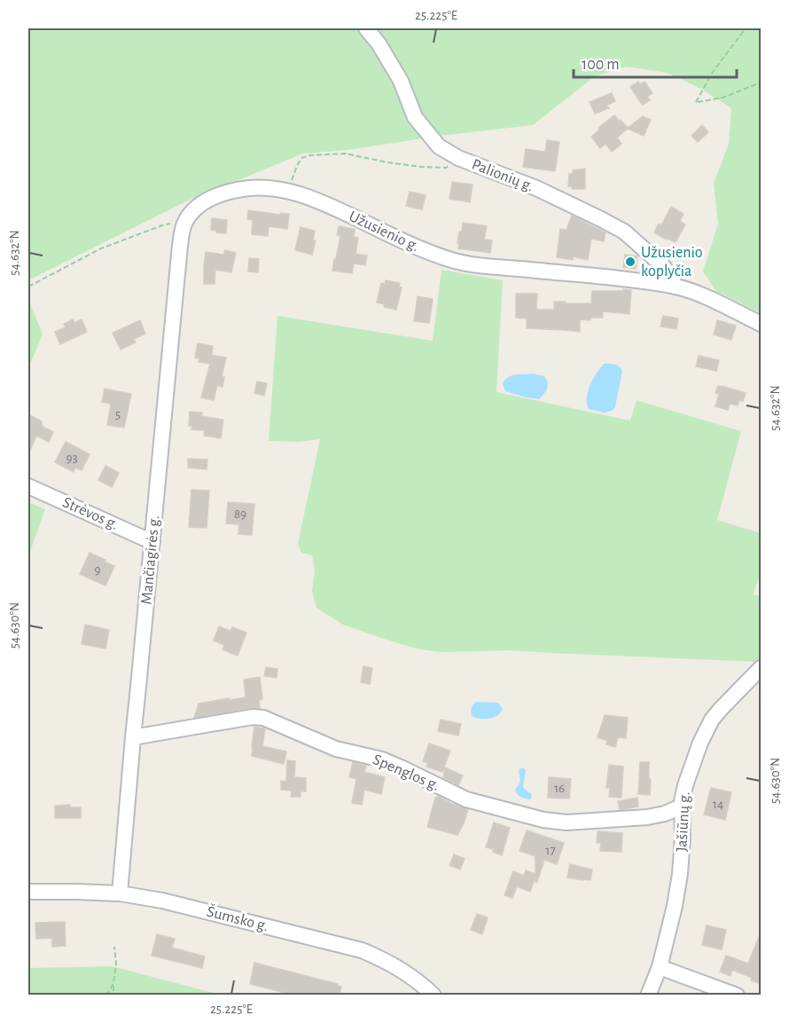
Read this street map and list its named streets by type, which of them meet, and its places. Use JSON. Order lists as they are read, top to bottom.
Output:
{
  "streets": {
    "street": [
      "Palionių g.",
      "Užusienio g.",
      "Strėvos g.",
      "Mančiagirės g.",
      "Spenglos g.",
      "Jašiūnų g.",
      "Šumsko g."
    ]
  },
  "crossings": [
    ["Palionių g.", "Užusienio g."],
    ["Užusienio g.", "Mančiagirės g."],
    ["Strėvos g.", "Mančiagirės g."],
    ["Mančiagirės g.", "Spenglos g."],
    ["Mančiagirės g.", "Šumsko g."],
    ["Spenglos g.", "Jašiūnų g."]
  ],
  "places": ["Užusienio koplyčia"],
  "house_numbers": [
    "5",
    "93",
    "89",
    "9",
    "16",
    "14",
    "17"
  ],
  "scale_bar": "100 m",
  "coordinates": ["25.225°E", "54.632°N", "54.630°N"]
}
